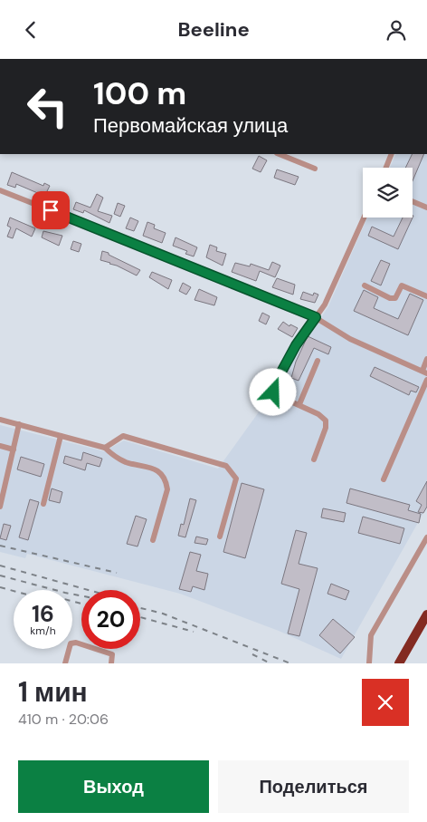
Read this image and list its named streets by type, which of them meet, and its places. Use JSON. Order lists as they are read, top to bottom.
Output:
{
  "page": {
    "header": "Beeline",
    "turn": ["100 m", "Первомайская улица"],
    "speed": "16 km/h",
    "limit": "20",
    "heading": ["1 мин", "410 m · 20:06"],
    "buttons": ["Выход", "Поделиться"]
  }
}
